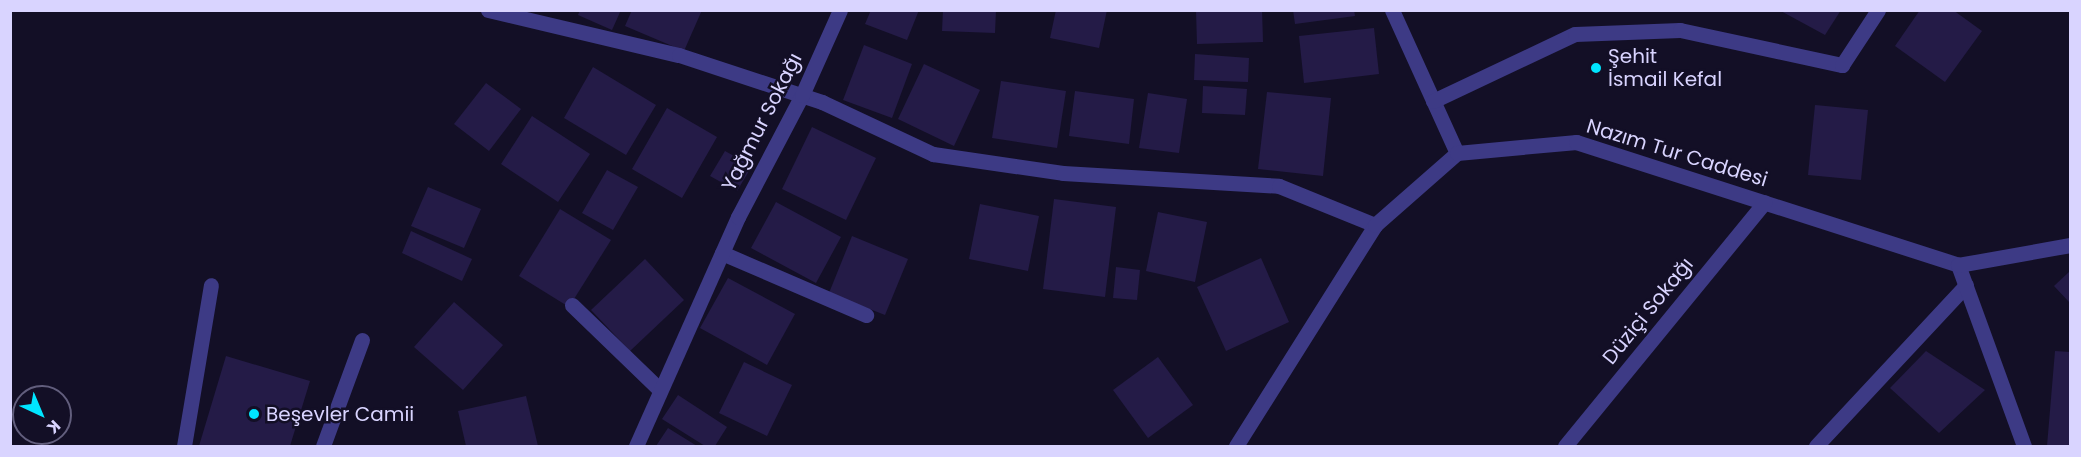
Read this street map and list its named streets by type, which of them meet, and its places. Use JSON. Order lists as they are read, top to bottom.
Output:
{
  "streets": {
    "street": ["Yağmur Sokağı", "Nazım Tur Caddesi", "Düziçi Sokağı"]
  },
  "crossings": [
    ["Nazım Tur Caddesi", "Düziçi Sokağı"]
  ],
  "places": ["Şehit İsmail Kefal", "Beşevler Camii"],
  "north": "bottom right"
}
